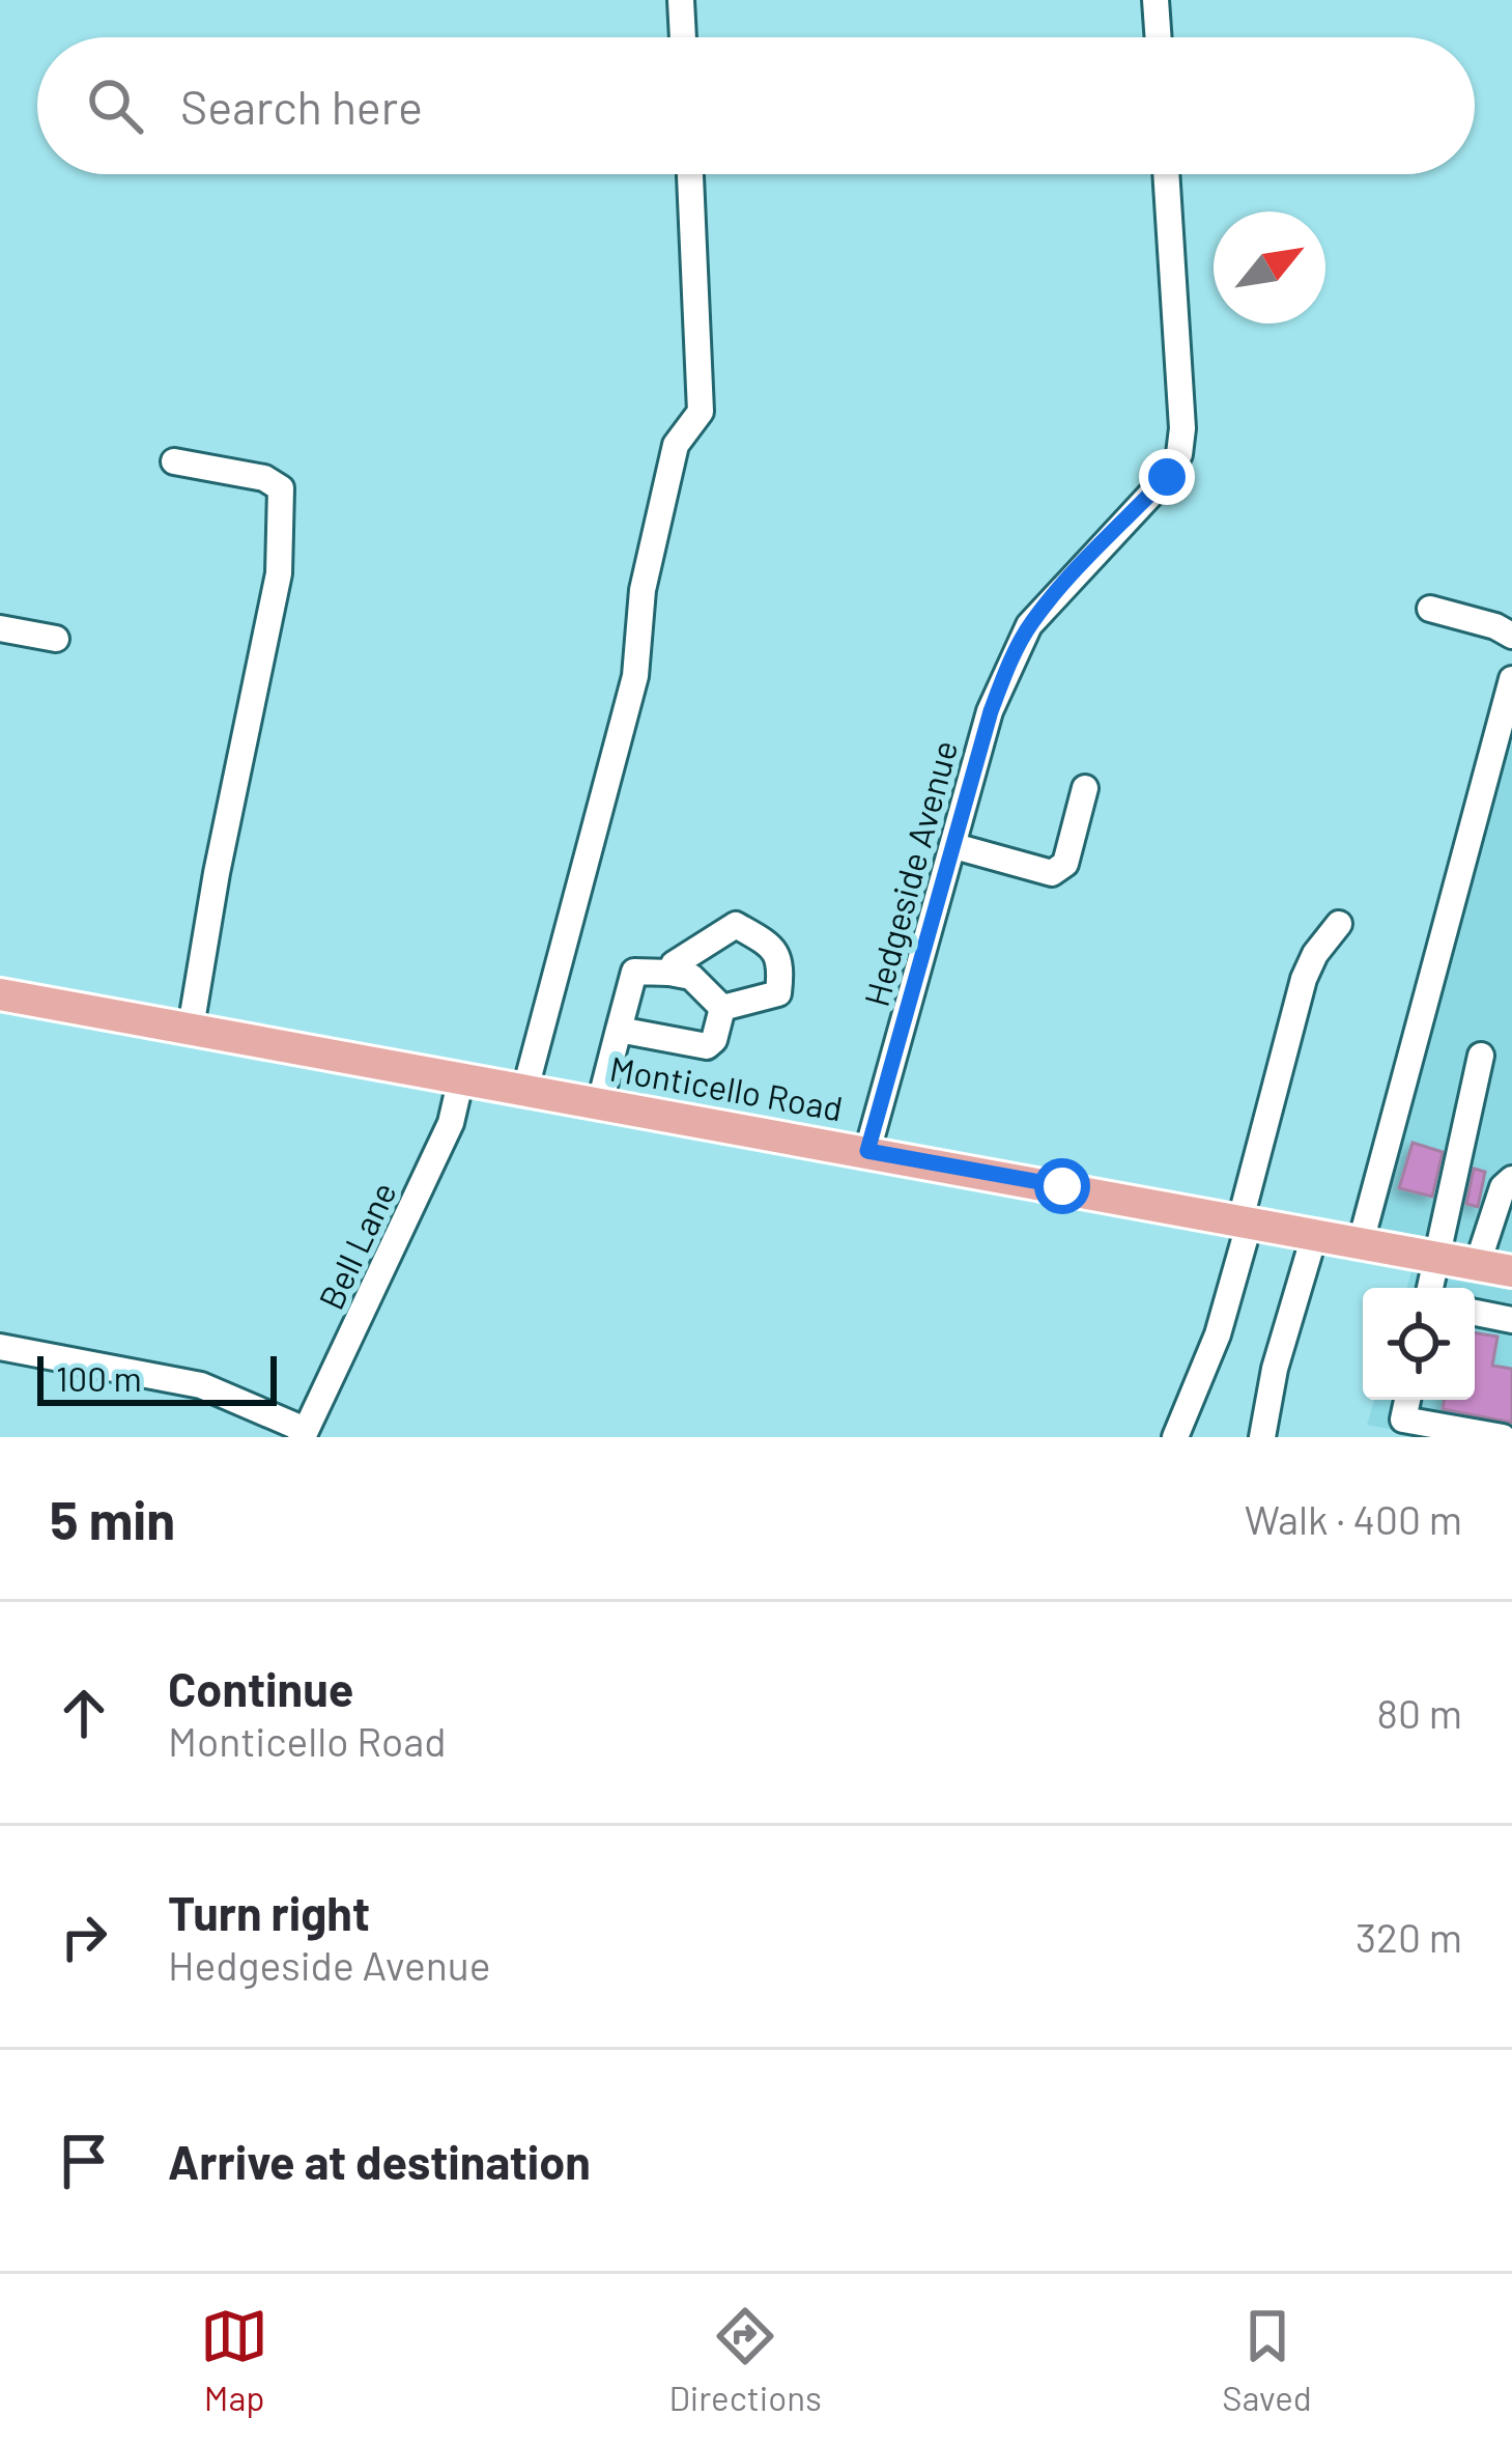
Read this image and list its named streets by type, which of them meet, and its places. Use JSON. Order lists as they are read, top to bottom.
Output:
{
  "streets": {
    "main road": ["Monticello Road"],
    "street": ["Hedgeside Avenue", "Bell Lane"]
  },
  "crossings": [
    ["Hedgeside Avenue", "Monticello Road"],
    ["Monticello Road", "Bell Lane"]
  ],
  "scale_bar": "100 m",
  "north": "top right",
  "page": {
    "search": "Search here",
    "scale": "100 m",
    "heading": ["5 min", "Walk · 400 m"],
    "list": [
      ["Continue", "Monticello Road", "80 m"],
      ["Turn right", "Hedgeside Avenue", "320 m"],
      "Arrive at destination"
    ],
    "nav": ["Map", "Directions", "Saved"]
  }
}
